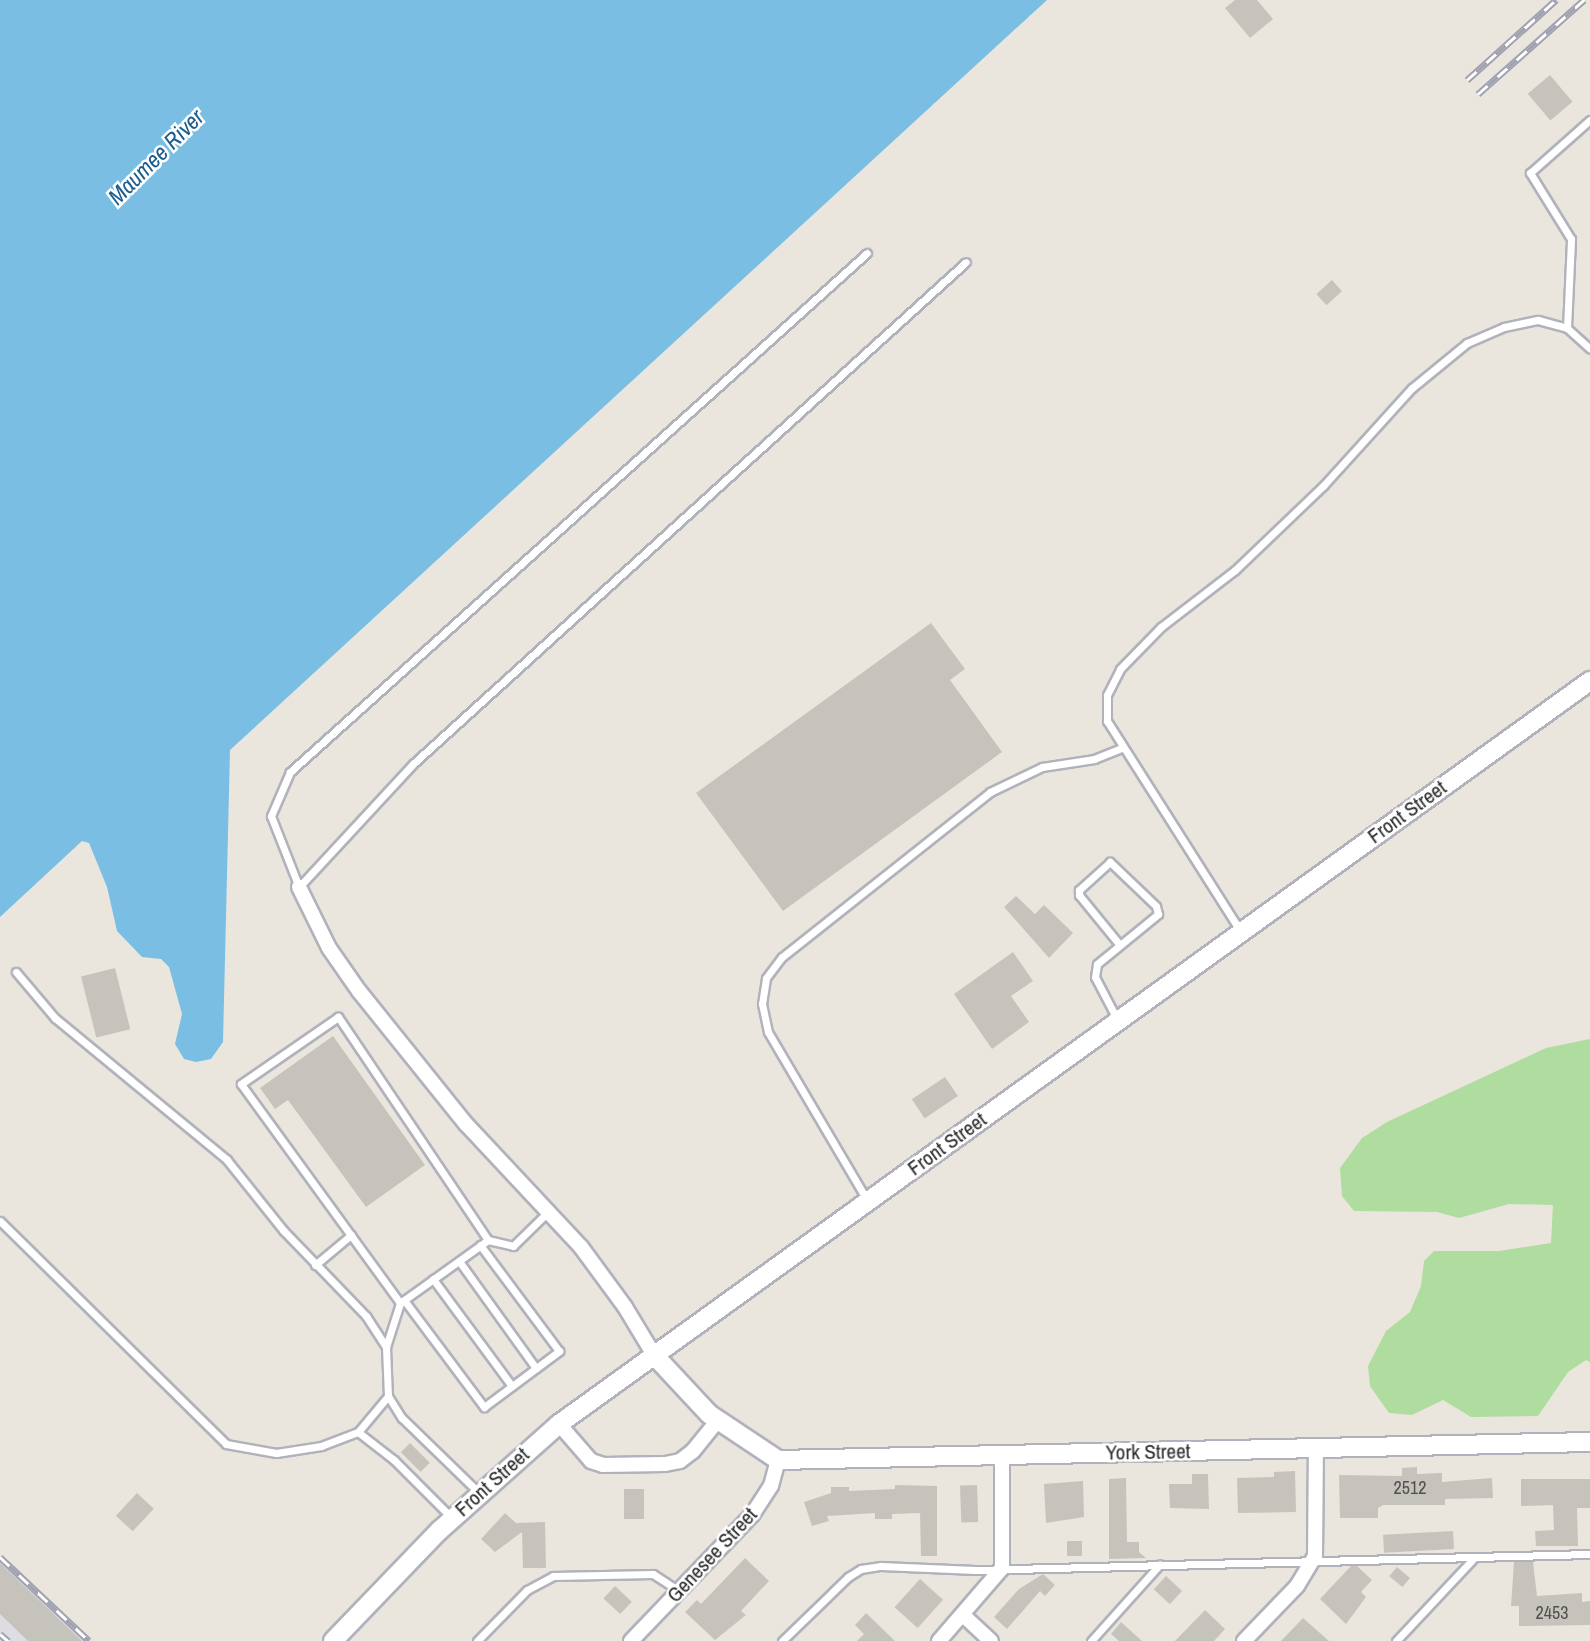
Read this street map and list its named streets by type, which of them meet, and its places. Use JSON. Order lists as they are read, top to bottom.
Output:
{
  "streets": {
    "street": ["Front Street", "York Street", "Genesee Street"]
  },
  "crossings": [
    ["York Street", "Genesee Street"]
  ],
  "water": ["Maumee River"],
  "house_numbers": ["2512", "2453"]
}
